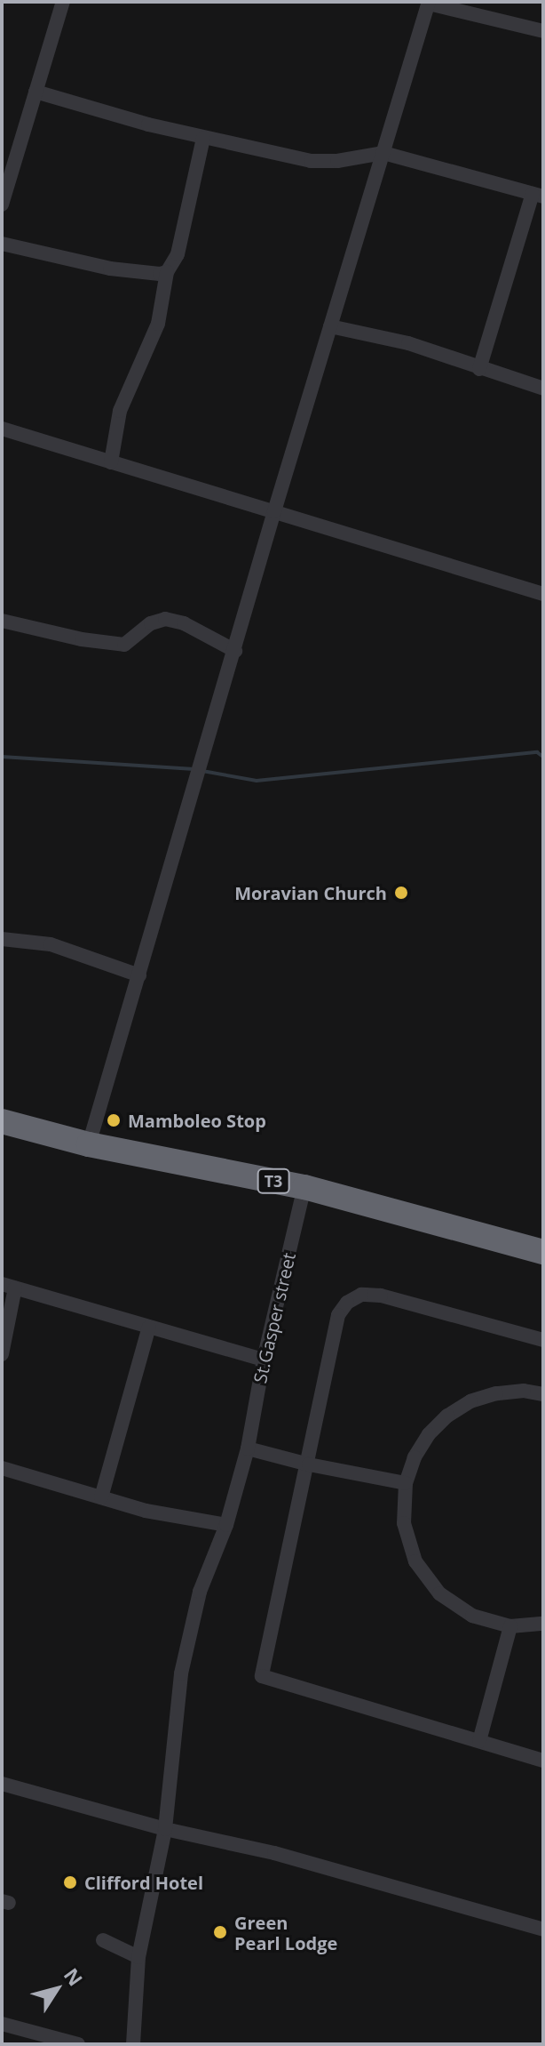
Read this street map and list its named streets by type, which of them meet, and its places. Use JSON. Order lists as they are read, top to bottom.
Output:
{
  "streets": {
    "highway": ["T3"],
    "street": ["St.Gasper street"]
  },
  "crossings": [
    ["T3", "St.Gasper street"]
  ],
  "places": [
    "Moravian Church",
    "Mamboleo Stop",
    "Clifford Hotel",
    "Green Pearl Lodge"
  ],
  "north": "top right"
}
